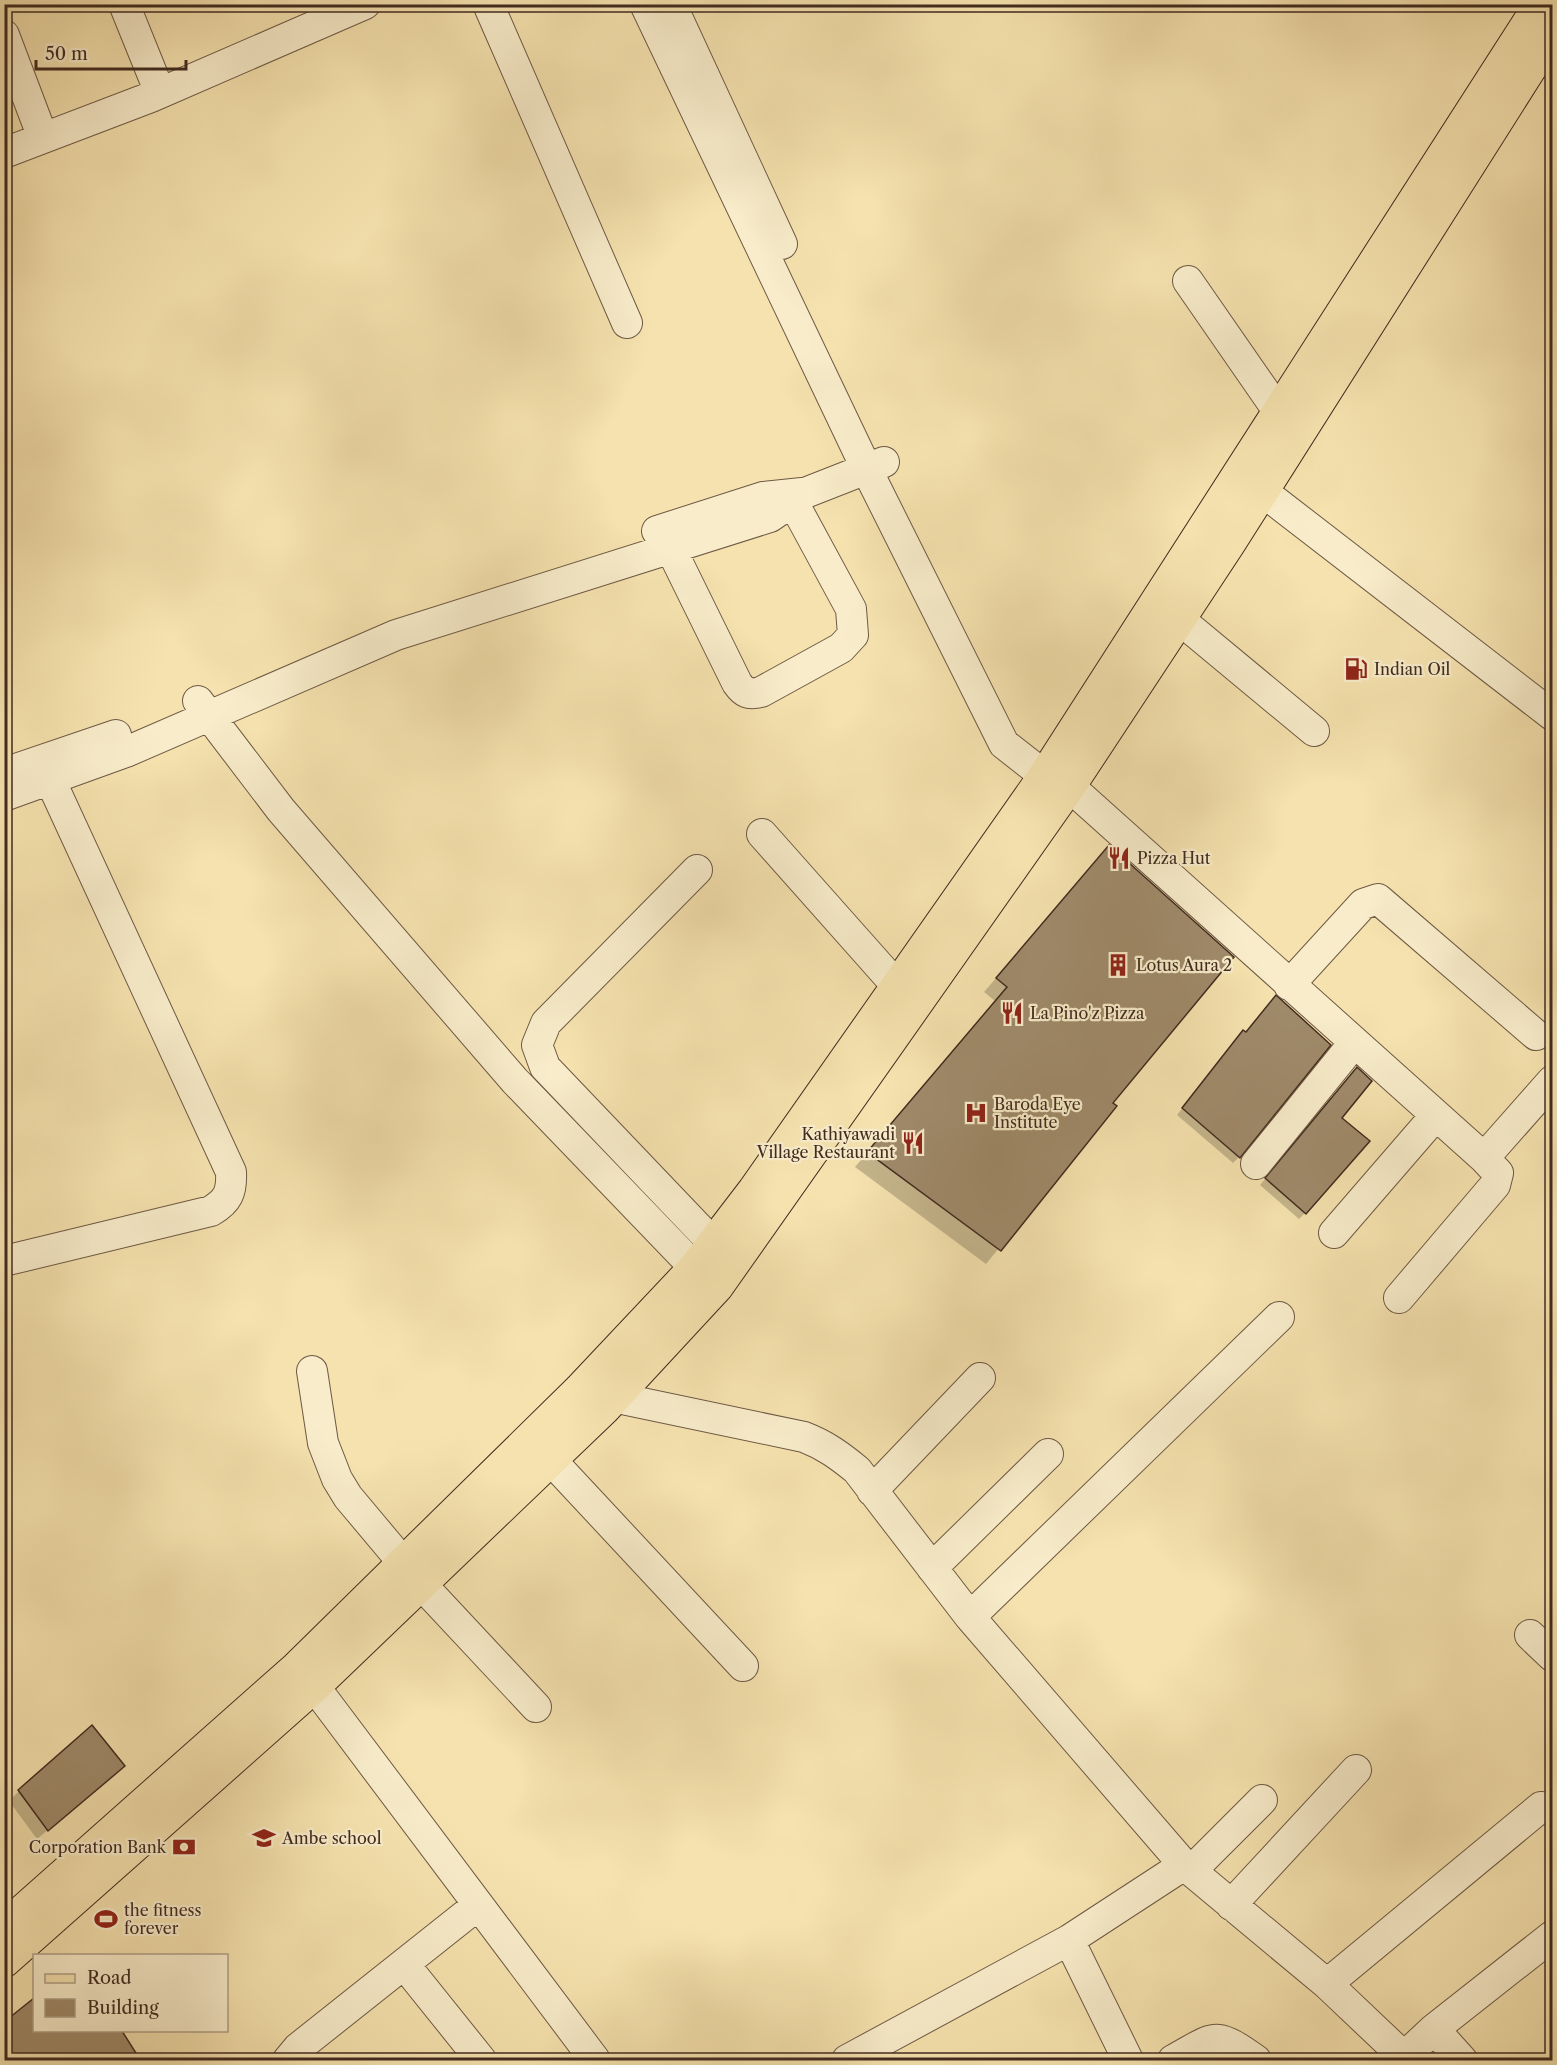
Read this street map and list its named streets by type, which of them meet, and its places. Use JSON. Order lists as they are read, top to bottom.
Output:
{
  "places": {
    "fuel station": ["Indian Oil"],
    "restaurant": ["Pizza Hut", "La Pino'z Pizza", "Kathiyawadi Village Restaurant"],
    "building": ["Lotus Aura 2"],
    "hospital": ["Baroda Eye Institute"],
    "school or university": ["Ambe school"],
    "bank": ["Corporation Bank"],
    "sports": ["the fitness forever"]
  },
  "legend": ["Road", "Building"],
  "scale_bar": "50 m"
}
